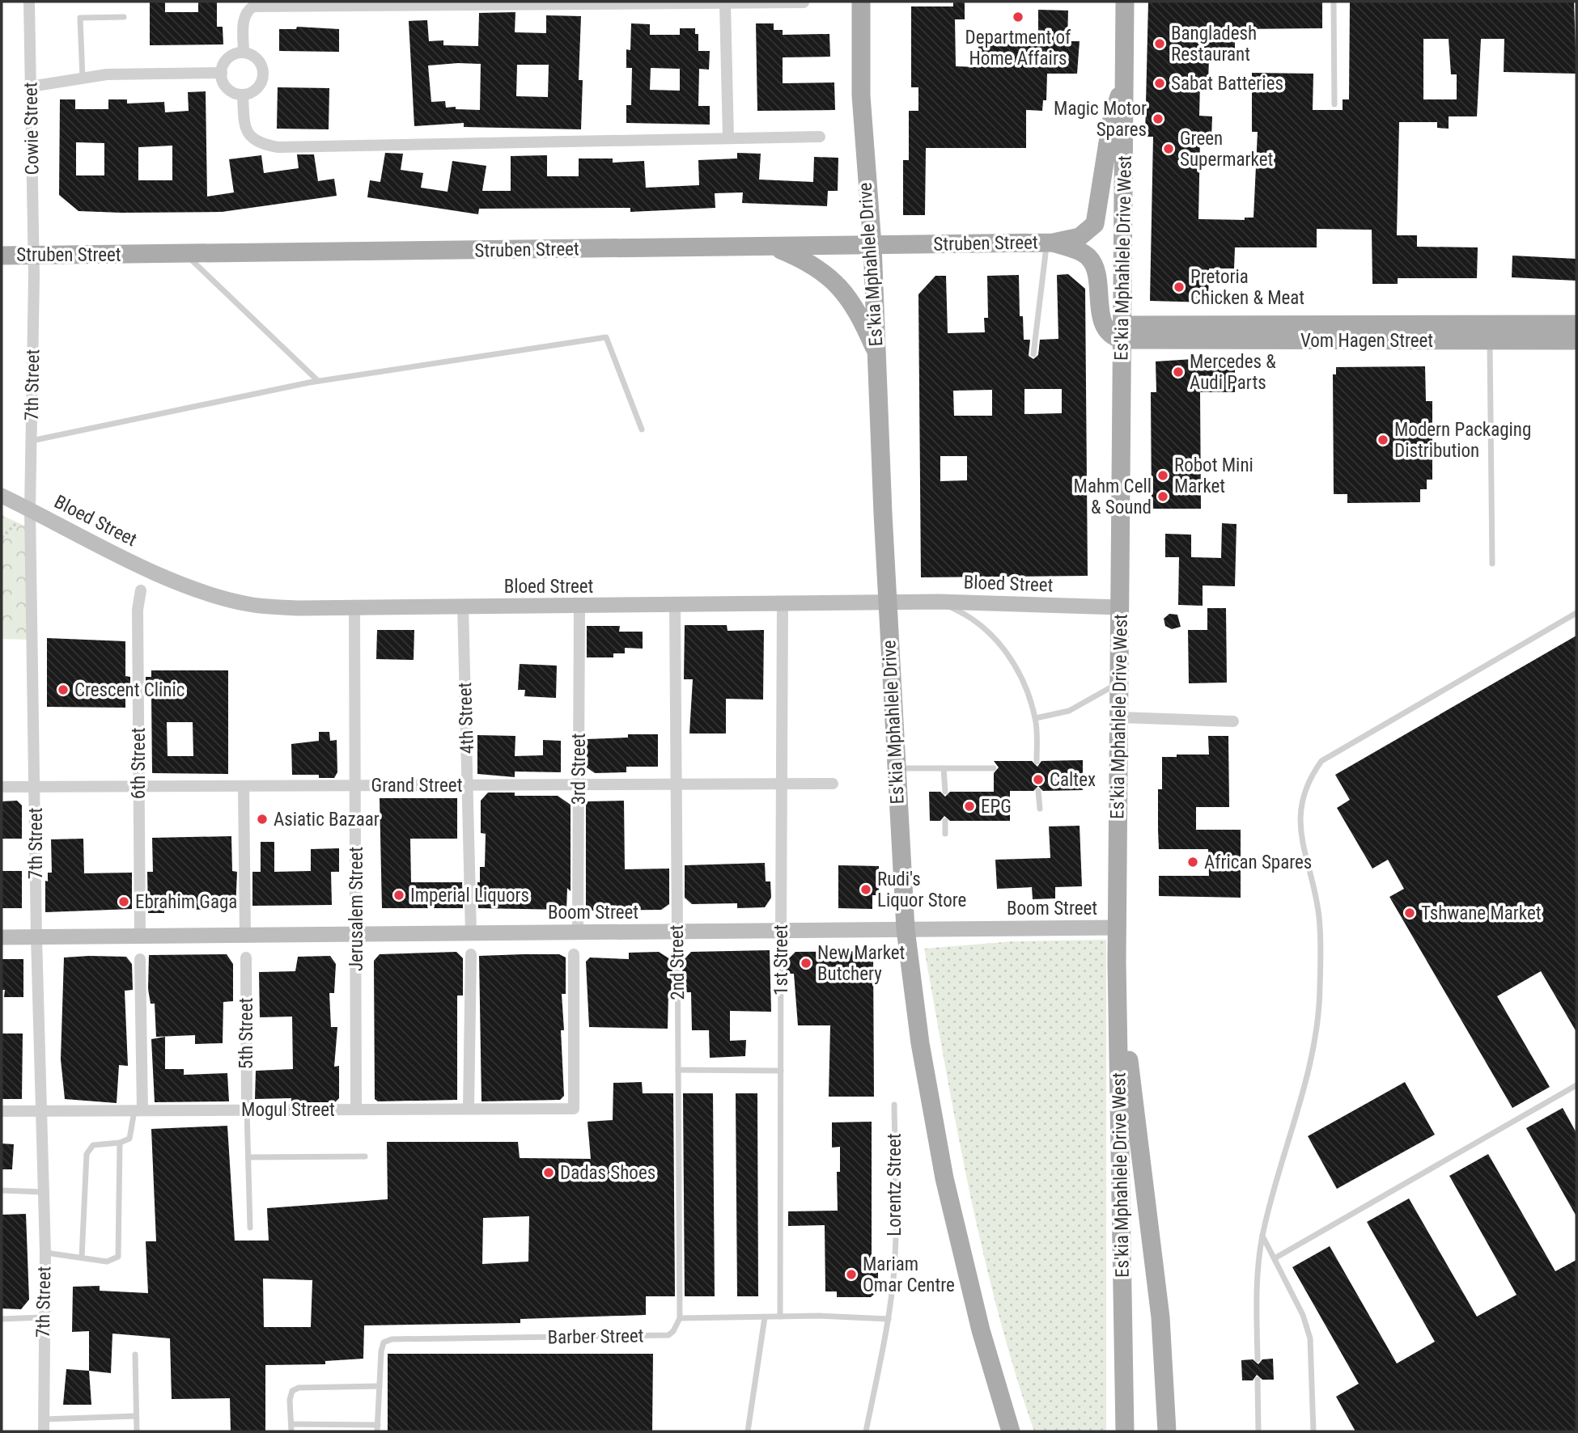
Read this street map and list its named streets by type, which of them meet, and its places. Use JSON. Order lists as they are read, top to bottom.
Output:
{
  "streets": {
    "main road": [
      "Struben Street",
      "Es'kia Mphahlele Drive West",
      "Es'kia Mphahlele Drive",
      "Vom Hagen Street",
      "Bloed Street",
      "Boom Street"
    ],
    "street": [
      "Cowie Street",
      "7th Street",
      "4th Street",
      "6th Street",
      "3rd Street",
      "Grand Street",
      "Jerusalem Street",
      "1st Street",
      "2nd Street",
      "5th Street",
      "Mogul Street"
    ],
    "lane": ["Lorentz Street", "Barber Street"]
  },
  "crossings": [
    ["Cowie Street", "Struben Street"],
    ["Cowie Street", "7th Street"],
    ["Struben Street", "Es'kia Mphahlele Drive"],
    ["Struben Street", "7th Street"],
    ["Es'kia Mphahlele Drive West", "Vom Hagen Street"],
    ["Es'kia Mphahlele Drive West", "Bloed Street"],
    ["Es'kia Mphahlele Drive West", "Boom Street"],
    ["Es'kia Mphahlele Drive", "Bloed Street"],
    ["Es'kia Mphahlele Drive", "Boom Street"],
    ["7th Street", "Bloed Street"],
    ["7th Street", "Grand Street"],
    ["7th Street", "Boom Street"],
    ["7th Street", "Mogul Street"],
    ["Bloed Street", "4th Street"],
    ["Bloed Street", "3rd Street"],
    ["Bloed Street", "Jerusalem Street"],
    ["Bloed Street", "1st Street"],
    ["Bloed Street", "2nd Street"],
    ["4th Street", "Grand Street"],
    ["4th Street", "Boom Street"],
    ["6th Street", "Grand Street"],
    ["6th Street", "Boom Street"],
    ["3rd Street", "Grand Street"],
    ["3rd Street", "Boom Street"],
    ["Grand Street", "Jerusalem Street"],
    ["Grand Street", "1st Street"],
    ["Grand Street", "2nd Street"],
    ["Boom Street", "Jerusalem Street"],
    ["Boom Street", "1st Street"],
    ["Boom Street", "2nd Street"],
    ["Jerusalem Street", "Mogul Street"],
    ["2nd Street", "Barber Street"],
    ["5th Street", "Mogul Street"]
  ],
  "places": [
    "Department of Home Affairs",
    "Bangladesh Restaurant",
    "Sabat Batteries",
    "Magic Motor Spares",
    "Green Supermarket",
    "Pretoria Chicken & Meat",
    "Mercedes & Audi Parts",
    "Modern Packaging Distribution",
    "Robot Mini Market",
    "Mahm Cell & Sound",
    "Crescent Clinic",
    "Caltex",
    "EPG",
    "Asiatic Bazaar",
    "African Spares",
    "Rudi's Liquor Store",
    "Imperial Liquors",
    "Ebrahim Gaga",
    "Tshwane Market",
    "New Market Butchery",
    "Dadas Shoes",
    "Mariam Omar Centre"
  ]
}
